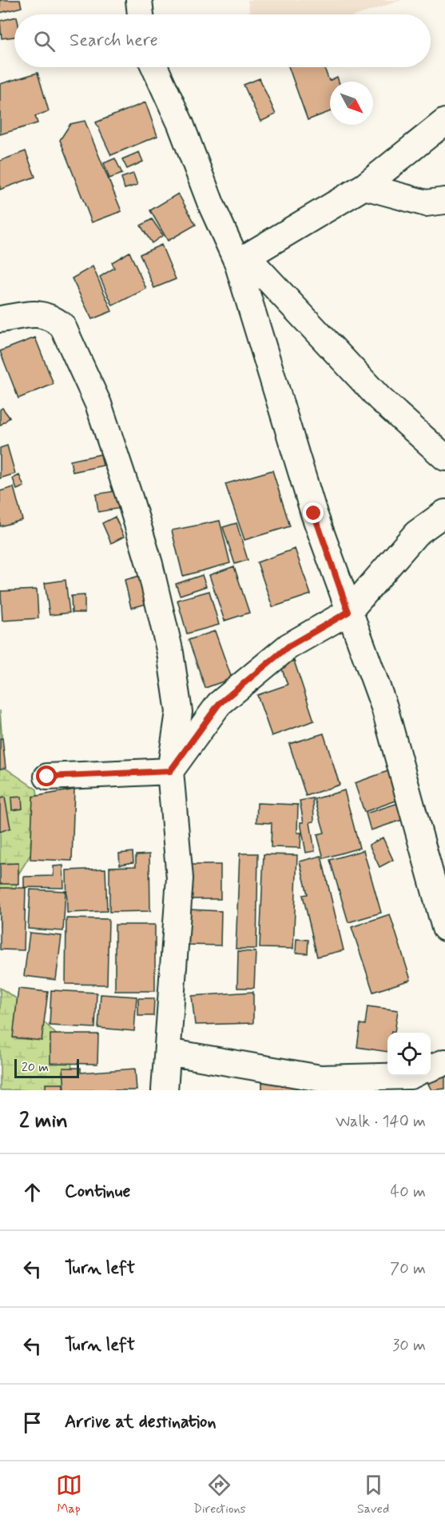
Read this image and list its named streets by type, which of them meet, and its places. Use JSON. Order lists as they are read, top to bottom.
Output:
{
  "scale_bar": "20 m",
  "north": "bottom right",
  "page": {
    "search": "Search here",
    "scale": "20 m",
    "heading": ["2 min", "Walk · 140 m"],
    "list": [
      ["Continue", "40 m"],
      ["Turn left", "70 m"],
      ["Turn left", "30 m"],
      "Arrive at destination"
    ],
    "nav": ["Map", "Directions", "Saved"]
  }
}
